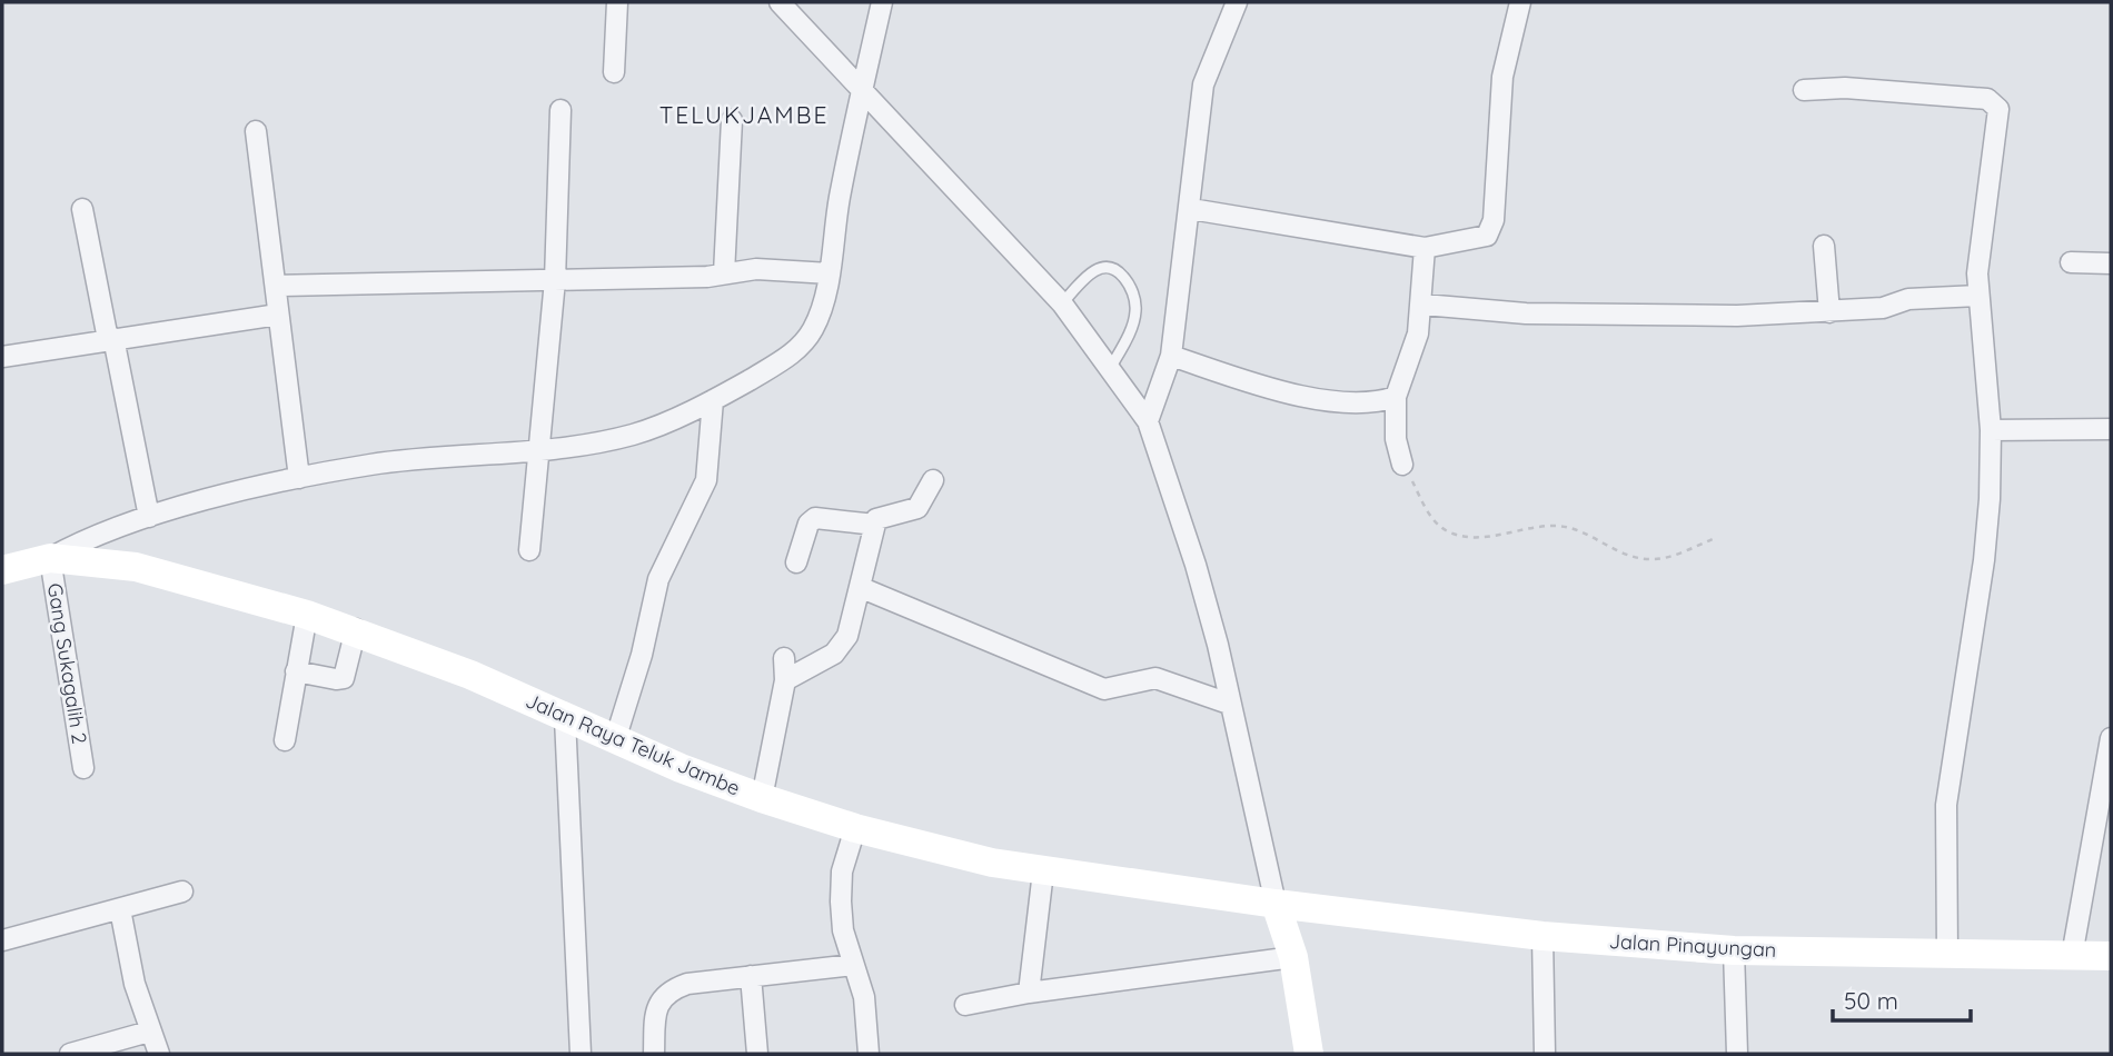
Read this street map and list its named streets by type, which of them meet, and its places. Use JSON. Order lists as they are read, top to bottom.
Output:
{
  "streets": {
    "main road": ["Jalan Raya Teluk Jambe", "Jalan Pinayungan"],
    "street": ["Gang Sukagalih 2"]
  },
  "crossings": [
    ["Gang Sukagalih 2", "Jalan Raya Teluk Jambe"],
    ["Jalan Raya Teluk Jambe", "Jalan Pinayungan"]
  ],
  "districts": ["TELUKJAMBE"],
  "scale_bar": "50 m"
}
